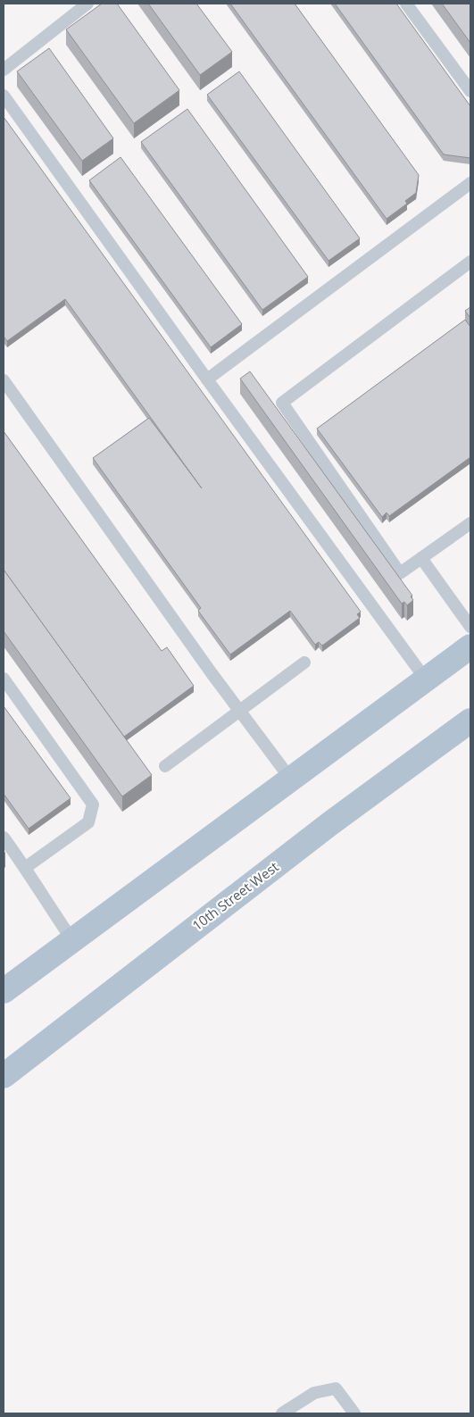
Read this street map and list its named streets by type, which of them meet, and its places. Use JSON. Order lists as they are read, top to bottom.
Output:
{
  "streets": {
    "main road": ["10th Street West"]
  }
}
